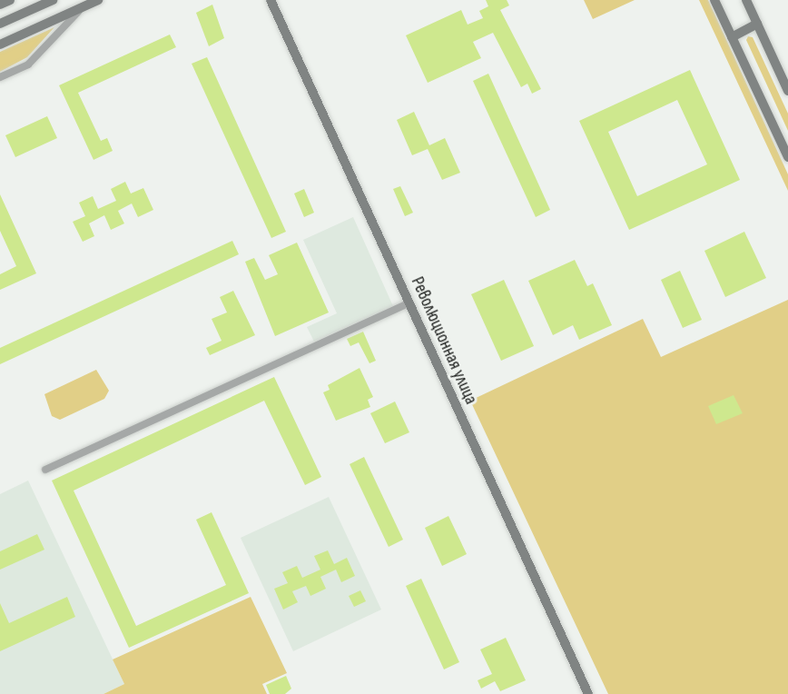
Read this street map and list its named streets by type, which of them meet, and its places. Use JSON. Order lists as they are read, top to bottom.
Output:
{
  "streets": {
    "main road": ["Революционная улица"]
  }
}
